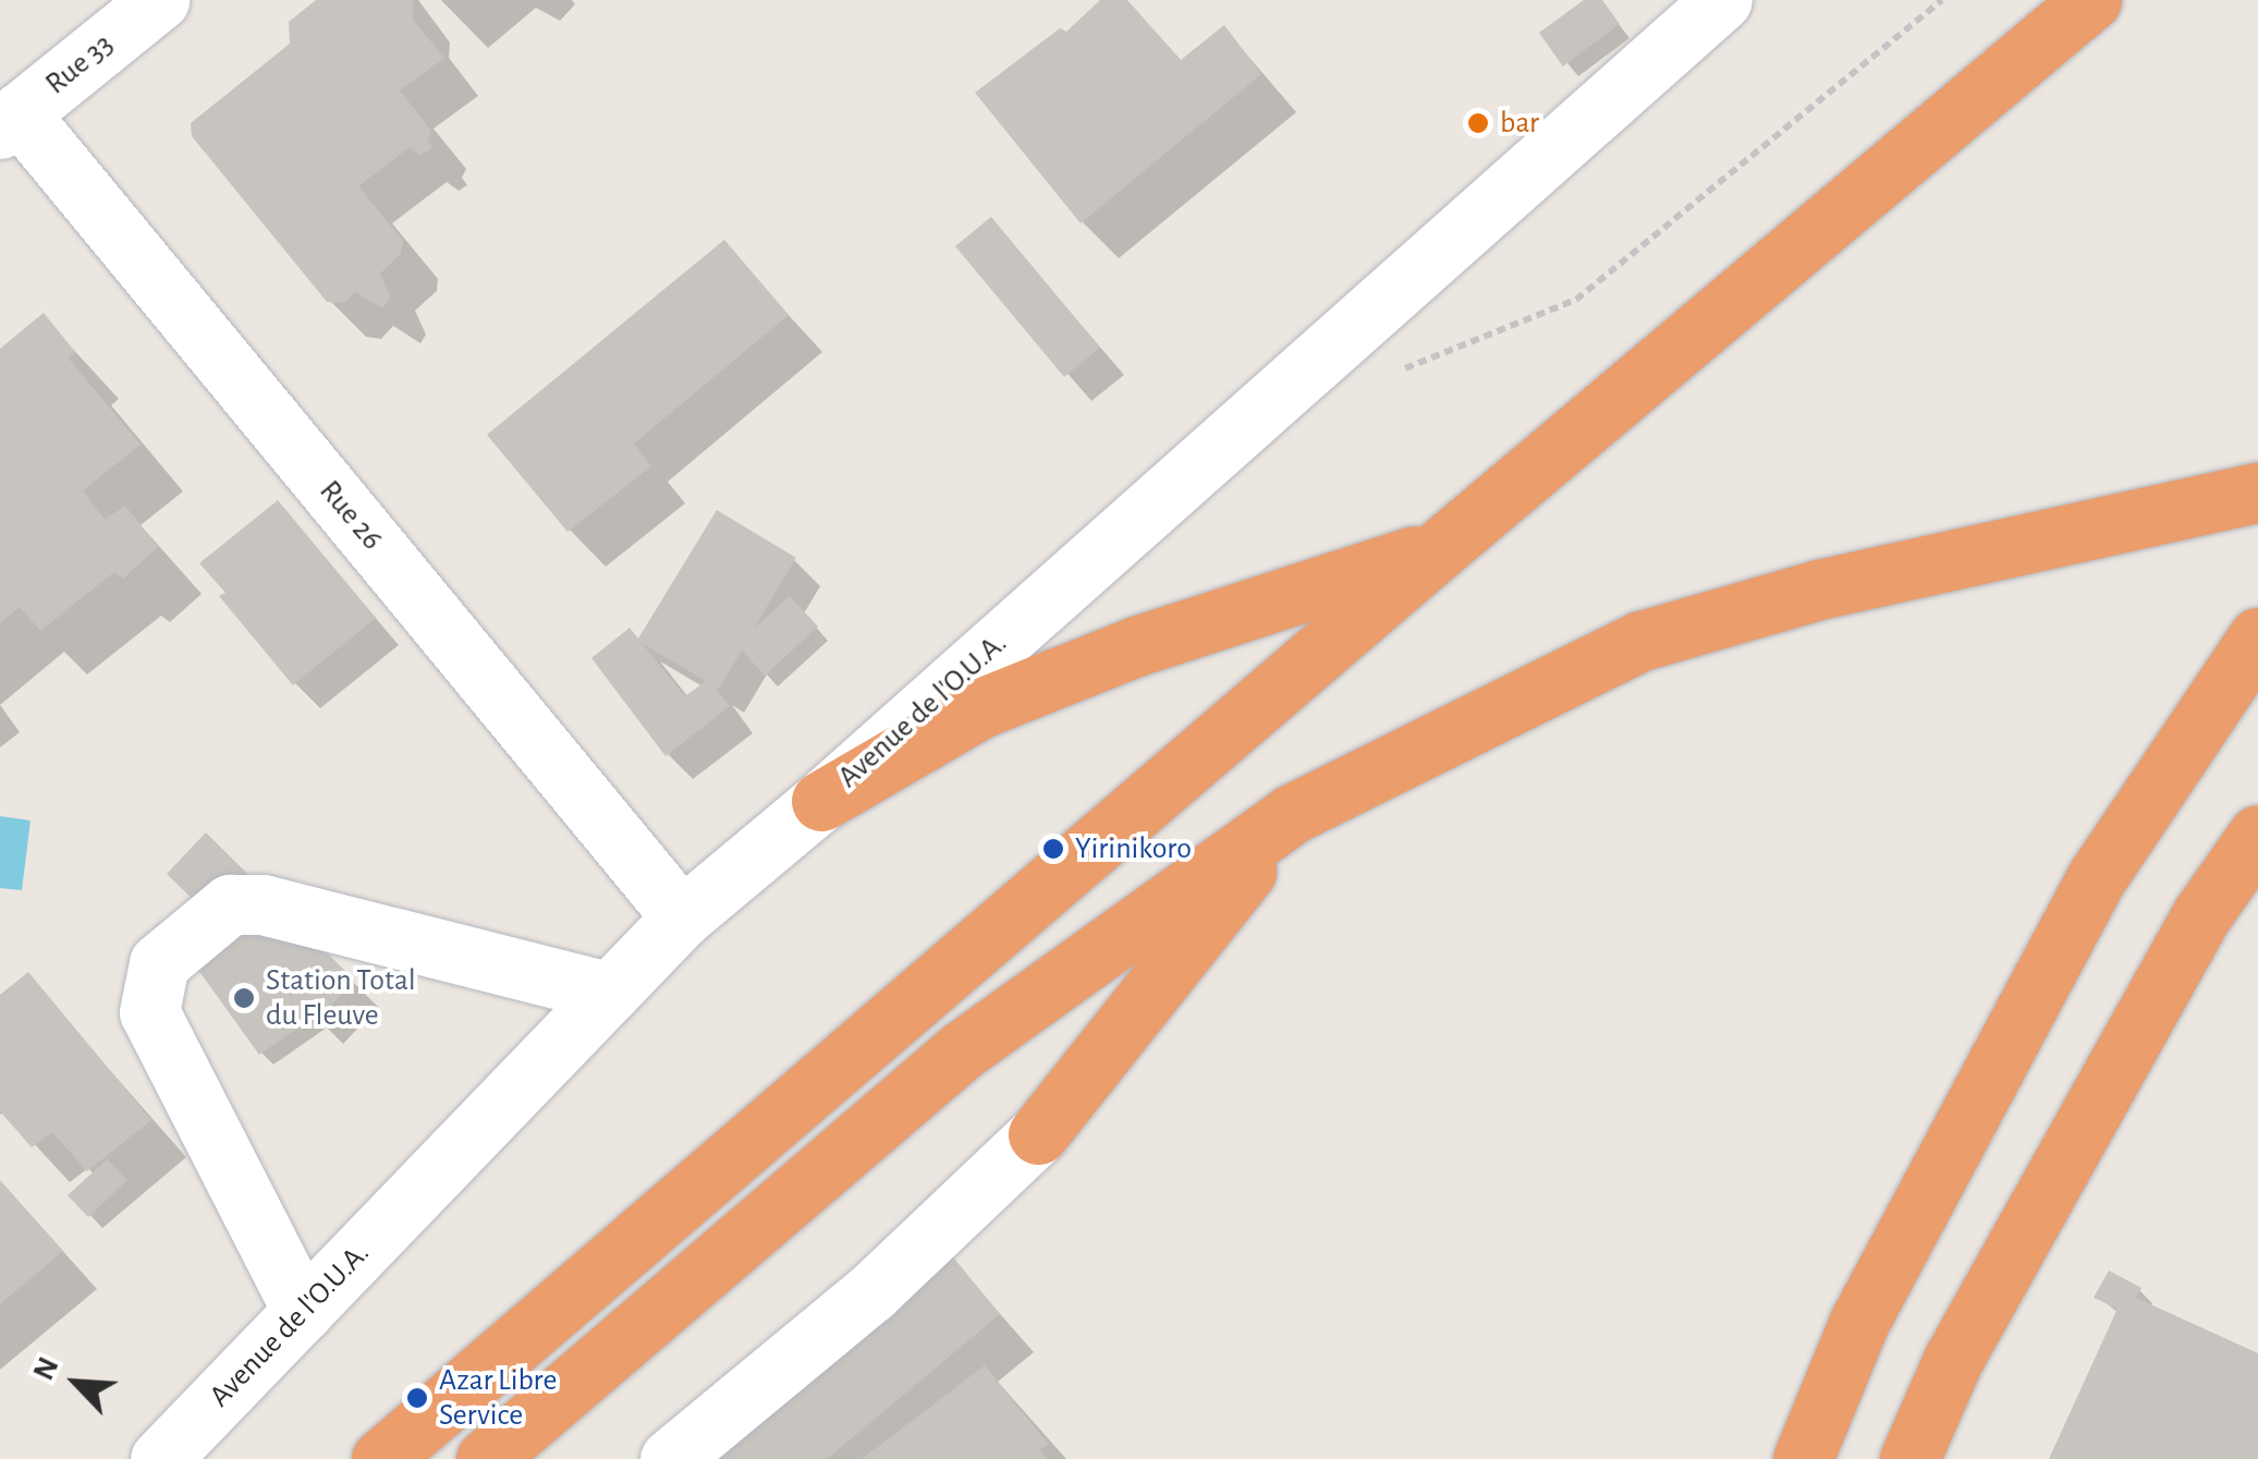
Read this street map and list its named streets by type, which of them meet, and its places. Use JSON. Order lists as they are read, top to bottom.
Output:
{
  "streets": {
    "street": ["Rue 33", "Rue 26", "Avenue de l'O.U.A."]
  },
  "crossings": [
    ["Rue 33", "Rue 26"],
    ["Rue 26", "Avenue de l'O.U.A."]
  ],
  "places": [
    "bar",
    "Yirinikoro",
    "Station Total du Fleuve",
    "Azar Libre Service"
  ],
  "north": "top left"
}
